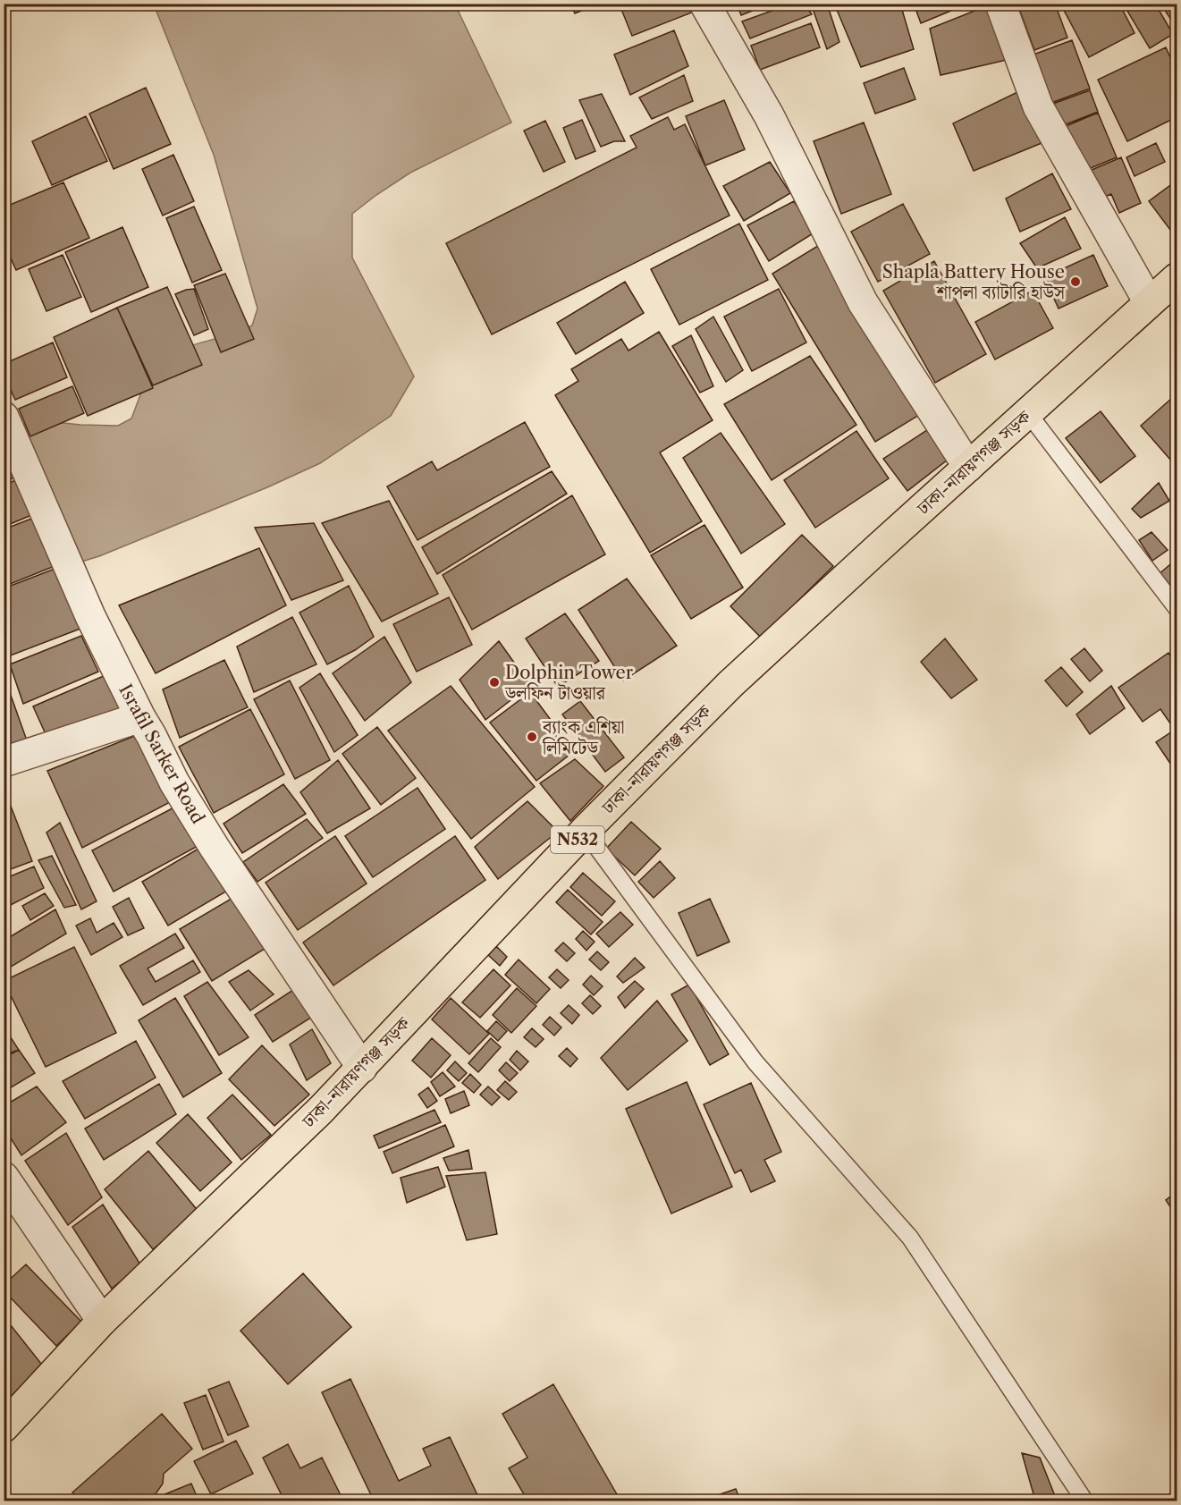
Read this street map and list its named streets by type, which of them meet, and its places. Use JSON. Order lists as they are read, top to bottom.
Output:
{
  "streets": {
    "highway": ["ঢাকা-নারায়ণগঞ্জ সড়ক", "N532"],
    "street": ["Israfil Sarker Road"]
  },
  "crossings": [
    ["ঢাকা-নারায়ণগঞ্জ সড়ক", "Israfil Sarker Road"]
  ],
  "places": ["Shapla Battery House শাপলা ব্যাটারি হাউস", "Dolphin Tower ডলফিন টাওয়ার", "ব্যাংক এশিয়া লিমিটেড"]
}
